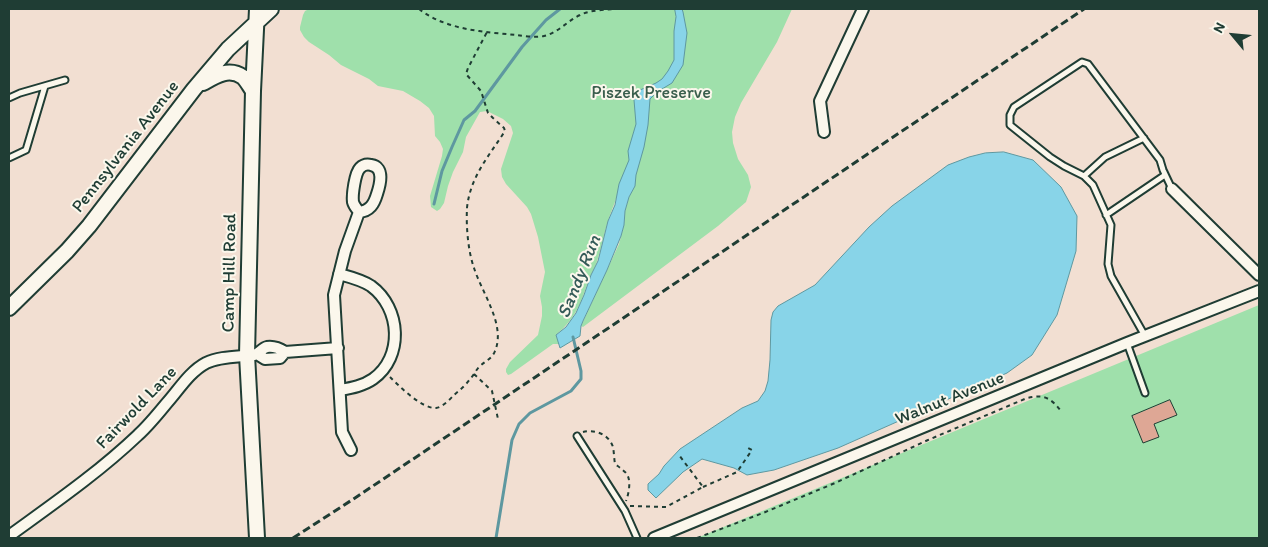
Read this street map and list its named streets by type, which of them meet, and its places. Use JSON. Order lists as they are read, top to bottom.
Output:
{
  "streets": {
    "street": [
      "Pennsylvania Avenue",
      "Camp Hill Road",
      "Walnut Avenue",
      "Fairwold Lane"
    ]
  },
  "crossings": [
    ["Pennsylvania Avenue", "Camp Hill Road"],
    ["Camp Hill Road", "Fairwold Lane"]
  ],
  "water": ["Sandy Run"],
  "parks": ["Piszek Preserve"],
  "north": "top left"
}
